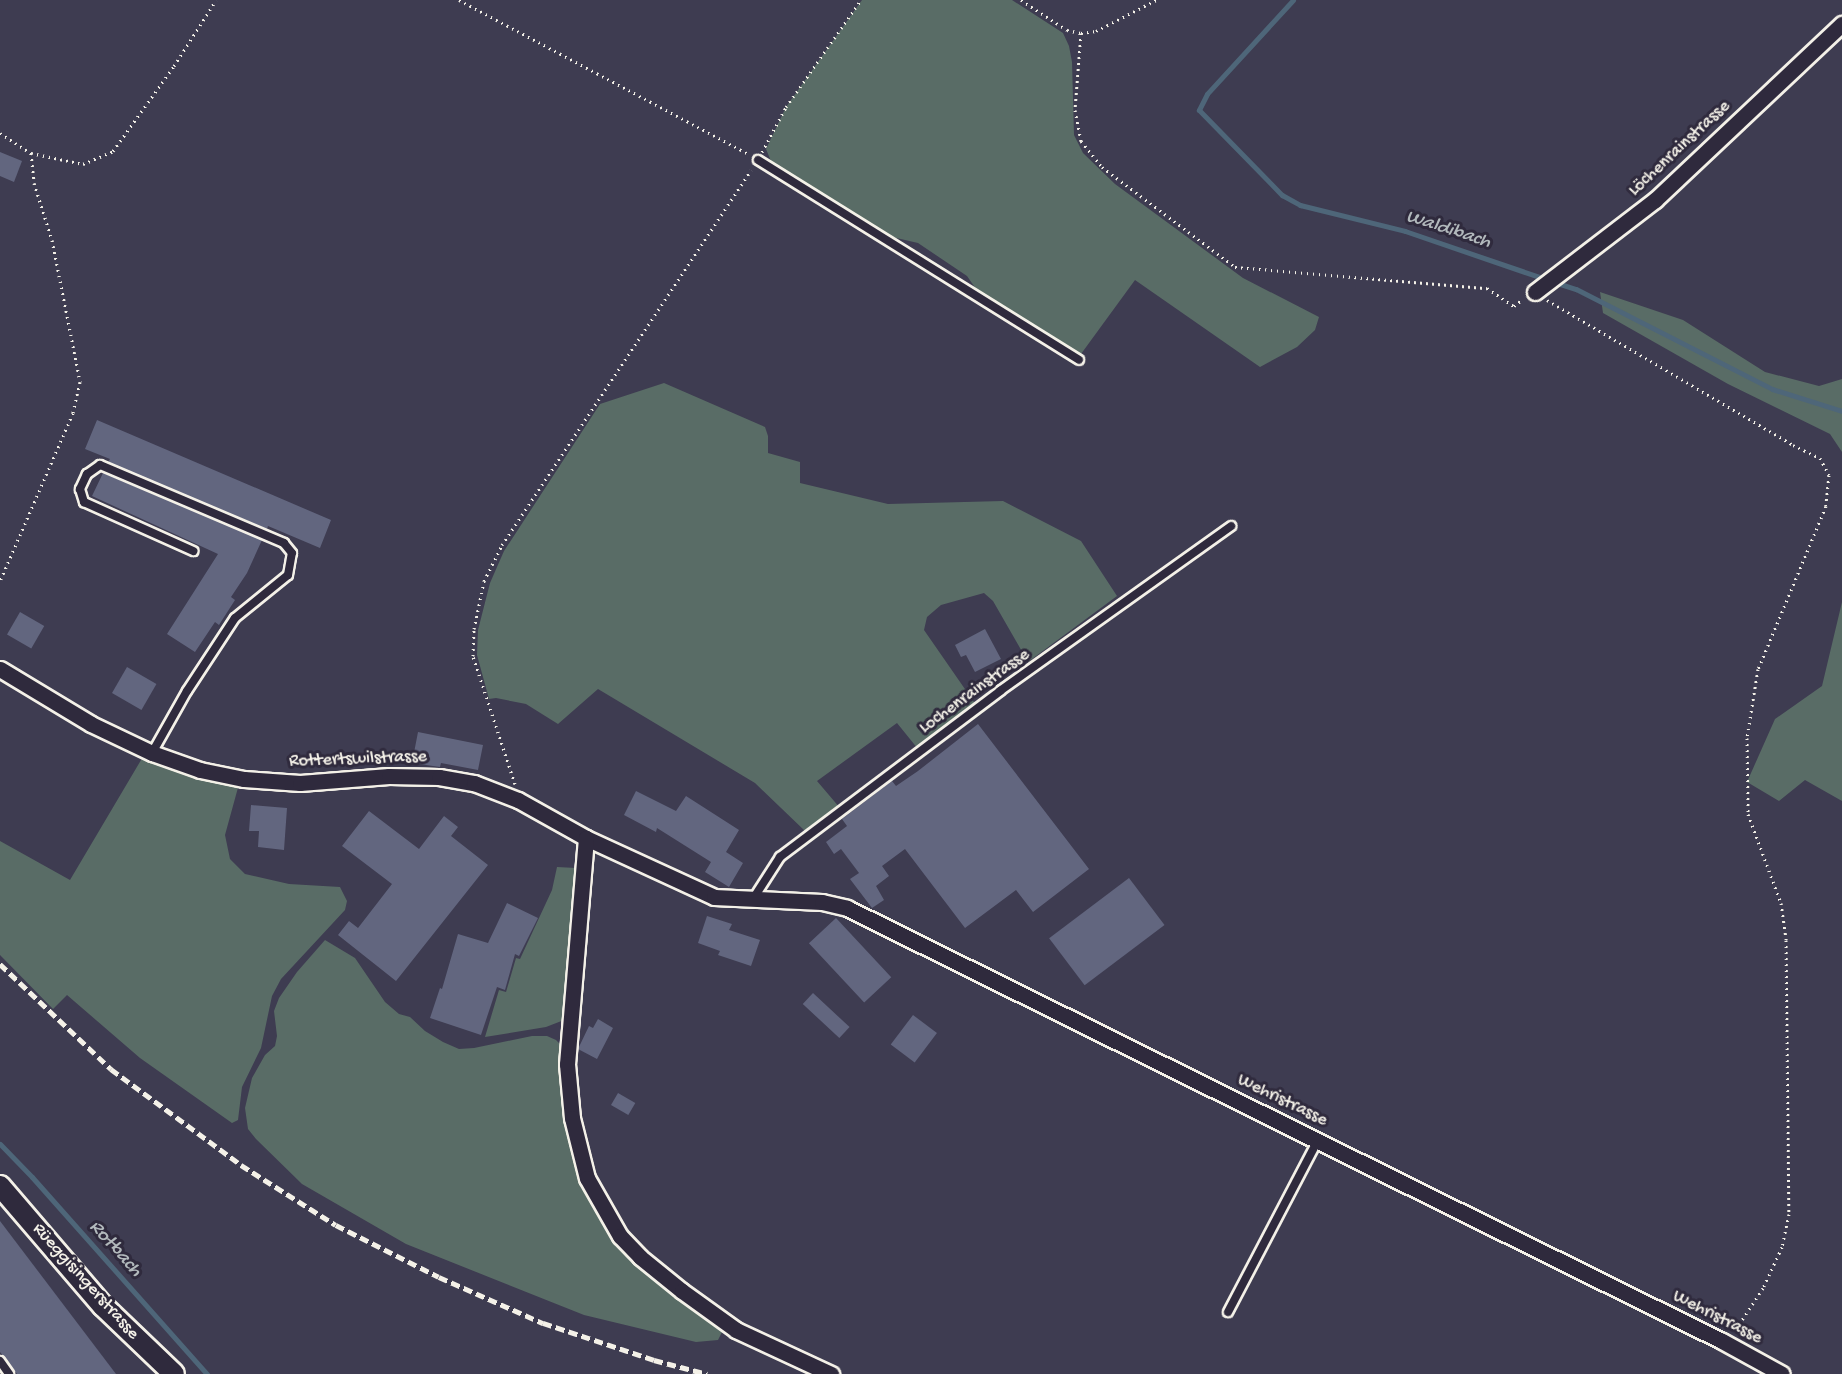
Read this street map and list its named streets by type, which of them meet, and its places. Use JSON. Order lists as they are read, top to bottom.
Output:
{
  "streets": {
    "main road": ["Rüeggisingerstrasse"],
    "street": ["Löchenrainstrasse", "Rottertswilstrasse", "Wehristrasse"],
    "lane": ["Lochenrainstrasse"]
  },
  "crossings": [
    ["Lochenrainstrasse", "Rottertswilstrasse"],
    ["Lochenrainstrasse", "Wehristrasse"],
    ["Rottertswilstrasse", "Wehristrasse"]
  ],
  "water": ["Waldibach", "Rotbach"]
}
